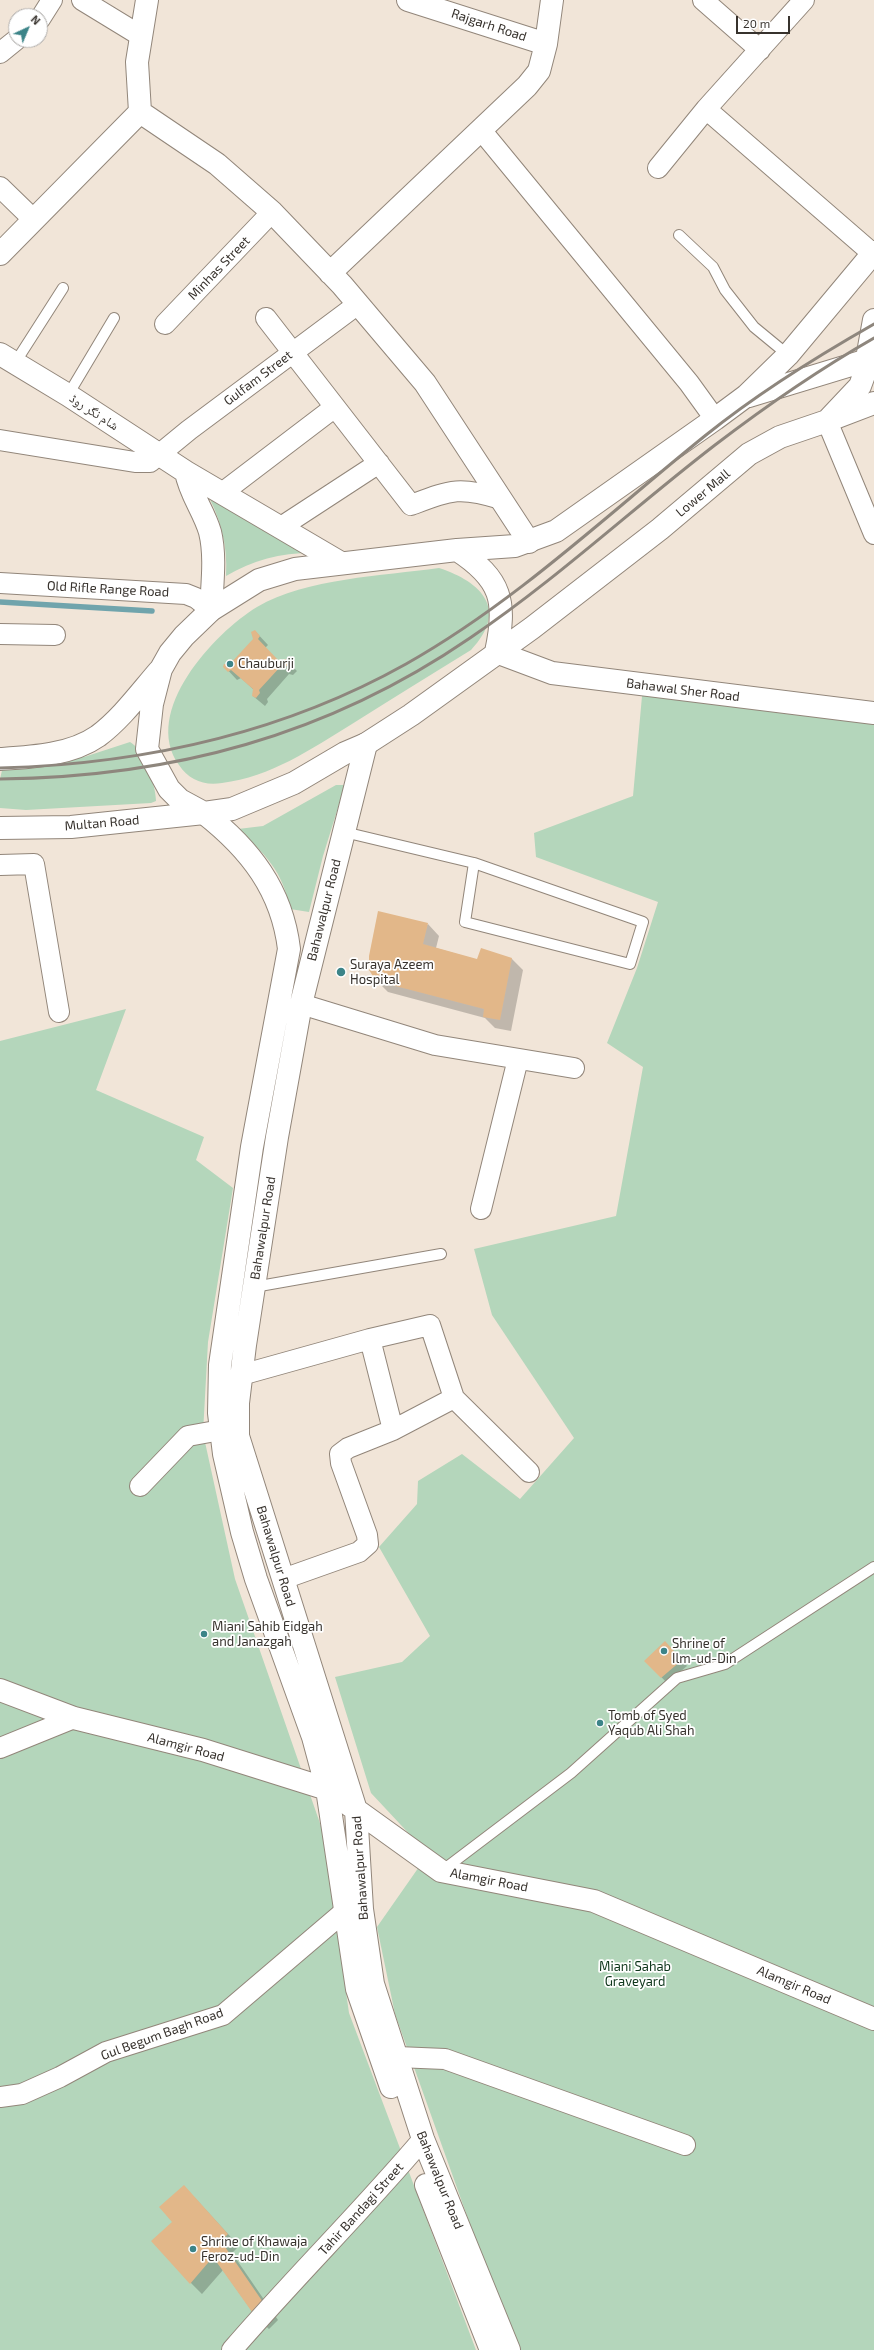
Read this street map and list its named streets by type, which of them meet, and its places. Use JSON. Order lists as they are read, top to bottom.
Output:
{
  "streets": {
    "main road": [
      "Rajgarh Road",
      "شام نگر روڈ",
      "Lower Mall",
      "Bahawal Sher Road",
      "Multan Road",
      "Bahawalpur Road",
      "Alamgir Road"
    ],
    "street": [
      "Minhas Street",
      "Gulfam Street",
      "Old Rifle Range Road",
      "Gul Begum Bagh Road",
      "Tahir Bandagi Street"
    ]
  },
  "crossings": [
    ["Gulfam Street", "شام نگر روڈ"],
    ["Lower Mall", "Bahawal Sher Road"],
    ["Lower Mall", "Multan Road"],
    ["Lower Mall", "Bahawalpur Road"],
    ["Multan Road", "Bahawalpur Road"],
    ["Bahawalpur Road", "Alamgir Road"],
    ["Bahawalpur Road", "Gul Begum Bagh Road"],
    ["Bahawalpur Road", "Tahir Bandagi Street"]
  ],
  "parks": ["Miani Sahab Graveyard"],
  "places": [
    "Chauburji",
    "Suraya Azeem Hospital",
    "Miani Sahib Eidgah and Janazgah",
    "Shrine of Ilm-ud-Din",
    "Tomb of Syed Yaqub Ali Shah",
    "Shrine of Khawaja Feroz-ud-Din"
  ],
  "scale_bar": "20 m",
  "north": "top right"
}
